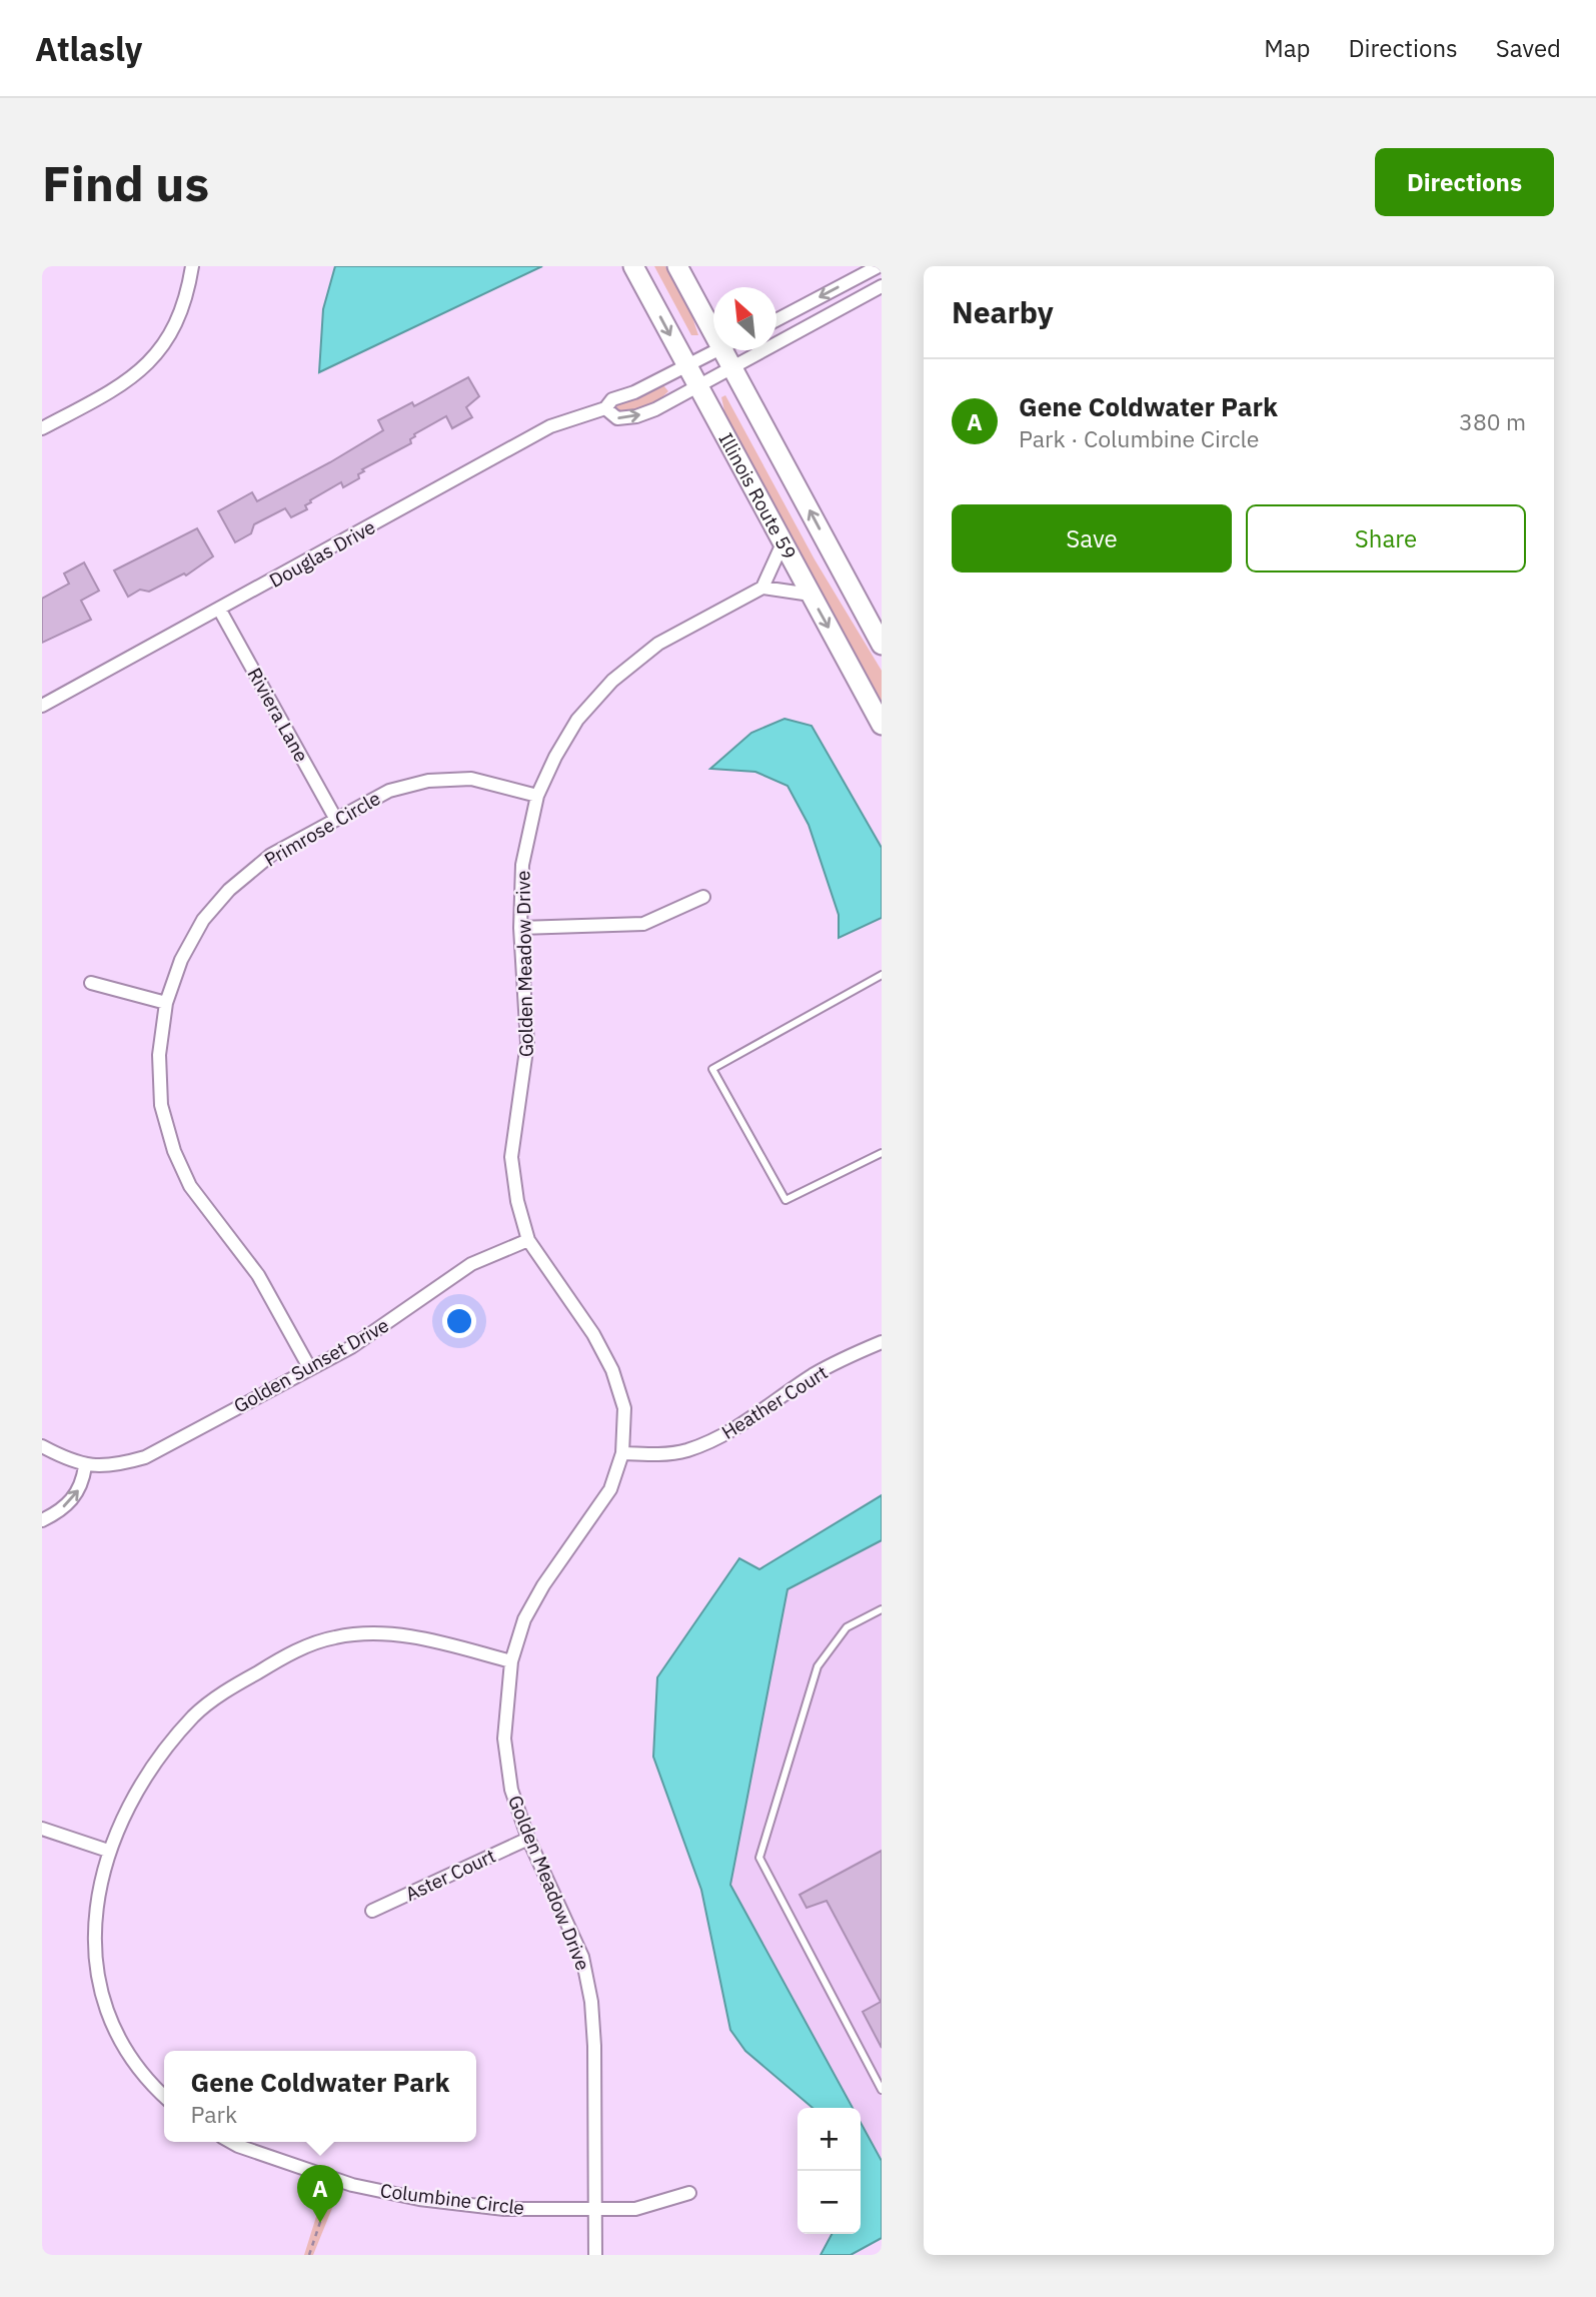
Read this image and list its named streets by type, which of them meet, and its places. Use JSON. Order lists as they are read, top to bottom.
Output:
{
  "streets": {
    "main road": ["Illinois Route 59"],
    "street": [
      "Douglas Drive",
      "Riviera Lane",
      "Primrose Circle",
      "Golden Meadow Drive",
      "Golden Sunset Drive",
      "Heather Court",
      "Aster Court",
      "Columbine Circle"
    ]
  },
  "crossings": [
    ["Illinois Route 59", "Douglas Drive"],
    ["Douglas Drive", "Riviera Lane"],
    ["Riviera Lane", "Primrose Circle"],
    ["Primrose Circle", "Golden Meadow Drive"],
    ["Primrose Circle", "Golden Sunset Drive"],
    ["Golden Meadow Drive", "Golden Sunset Drive"],
    ["Golden Meadow Drive", "Heather Court"],
    ["Golden Meadow Drive", "Aster Court"],
    ["Golden Meadow Drive", "Columbine Circle"]
  ],
  "north": "top left",
  "page": {
    "header": "Atlasly",
    "nav": ["Map", "Directions", "Saved"],
    "buttons": [
      "Directions",
      ["Save", "Share"]
    ],
    "title": "Find us",
    "heading": "Nearby",
    "list": [
      {
        "mark": "A",
        "name": "Gene Coldwater Park",
        "note": "Park · Columbine Circle",
        "value": "380 m"
      }
    ],
    "popup": ["Gene Coldwater Park", "Park"],
    "map_buttons": ["+", "−"],
    "pins": "A"
  }
}
